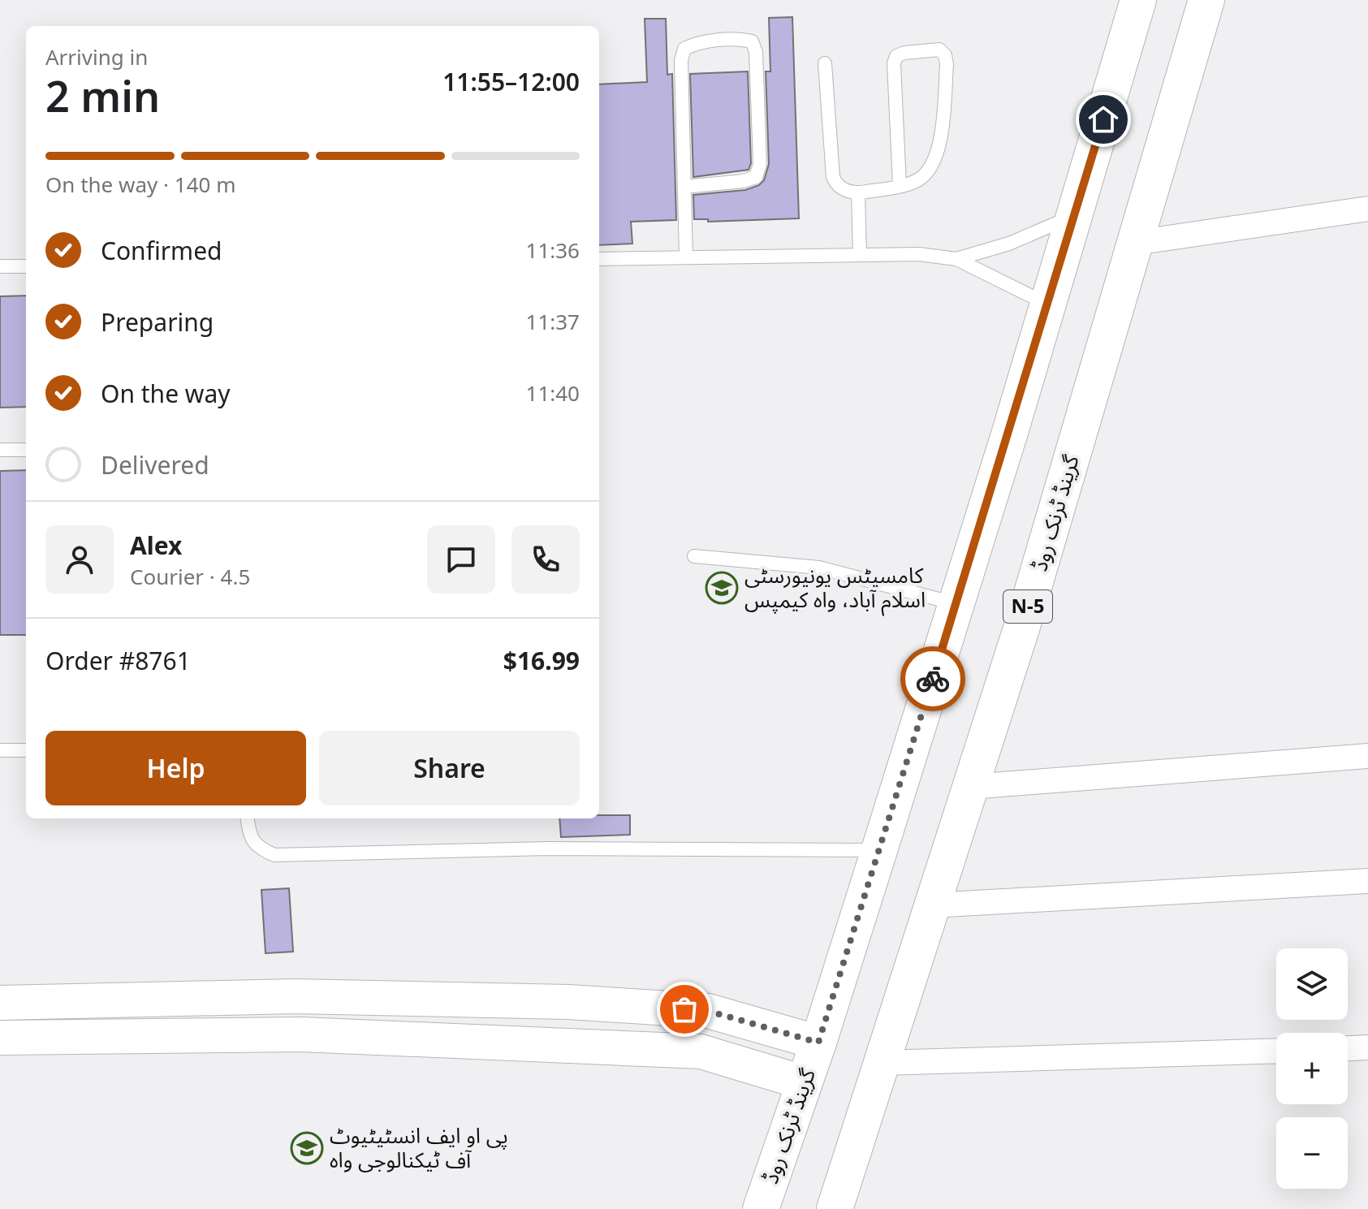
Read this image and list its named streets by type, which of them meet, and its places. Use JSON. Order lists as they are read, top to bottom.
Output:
{
  "streets": {
    "highway": ["گرینڈ ٹرنک روڈ", "N-5"]
  },
  "places": {
    "school or university": ["کامسیٹس یونیورسٹی اسلام آباد، واہ کیمپس", "پی او ایف انسٹیٹیوٹ آف ٹیکنالوجی واہ"]
  },
  "page": {
    "heading": ["2 min", "Arriving in", "11:55–12:00"],
    "panel": [
      "Alex",
      "Courier · 4.5",
      "Order #8761",
      "$16.99"
    ],
    "bar": "On the way · 140 m",
    "list": [
      ["Confirmed", "11:36"],
      ["Preparing", "11:37"],
      ["On the way", "11:40"],
      "Delivered"
    ],
    "buttons": ["Help", "Share"],
    "map_buttons": ["+", "−"]
  }
}
